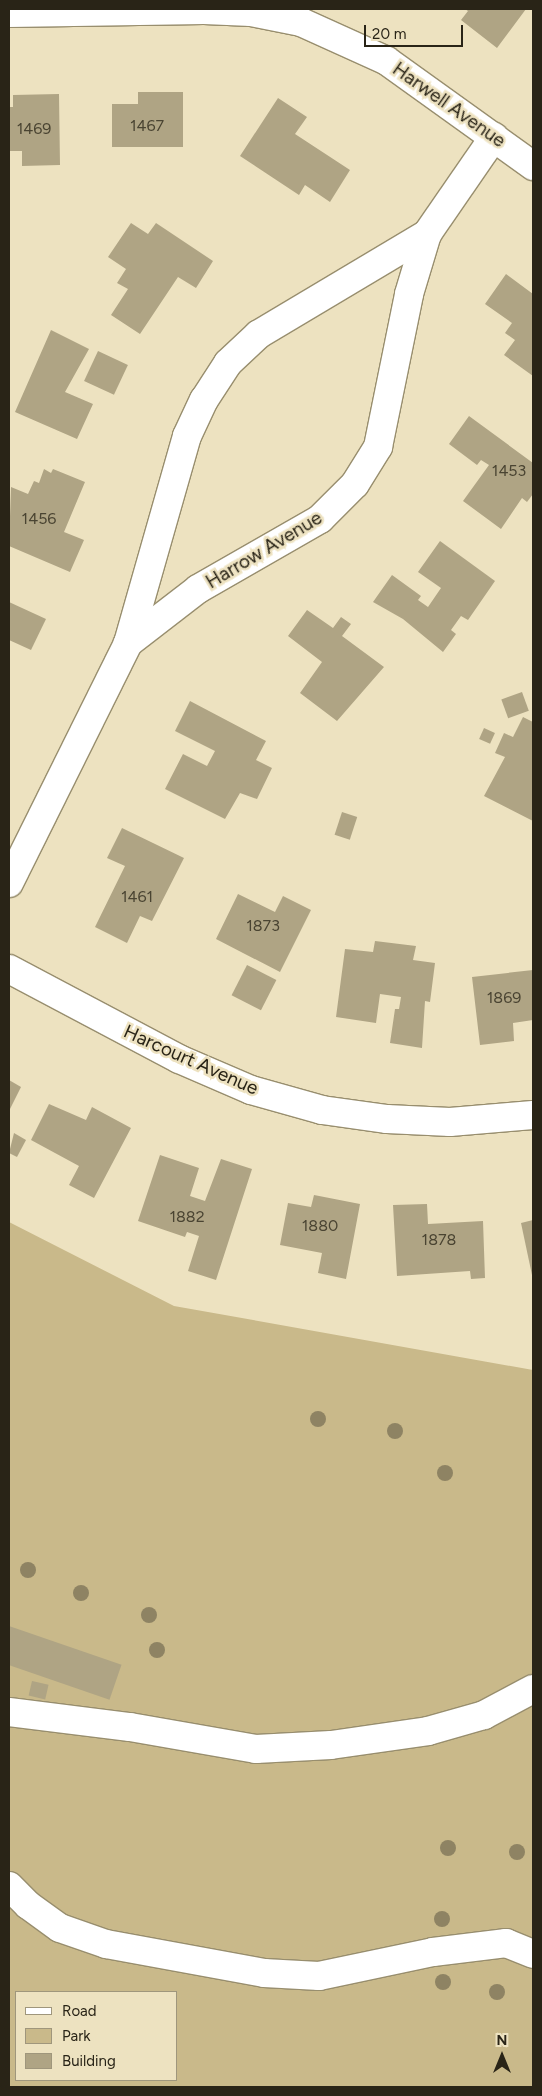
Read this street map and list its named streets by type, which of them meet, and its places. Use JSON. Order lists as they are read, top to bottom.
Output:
{
  "streets": {
    "street": ["Harwell Avenue", "Harrow Avenue", "Harcourt Avenue"]
  },
  "crossings": [
    ["Harwell Avenue", "Harrow Avenue"]
  ],
  "house_numbers": [
    "1467",
    "1469",
    "1453",
    "1456",
    "1461",
    "1873",
    "1869",
    "1882",
    "1880",
    "1878"
  ],
  "legend": ["Road", "Park", "Building"],
  "scale_bar": "20 m",
  "north": "top"
}
